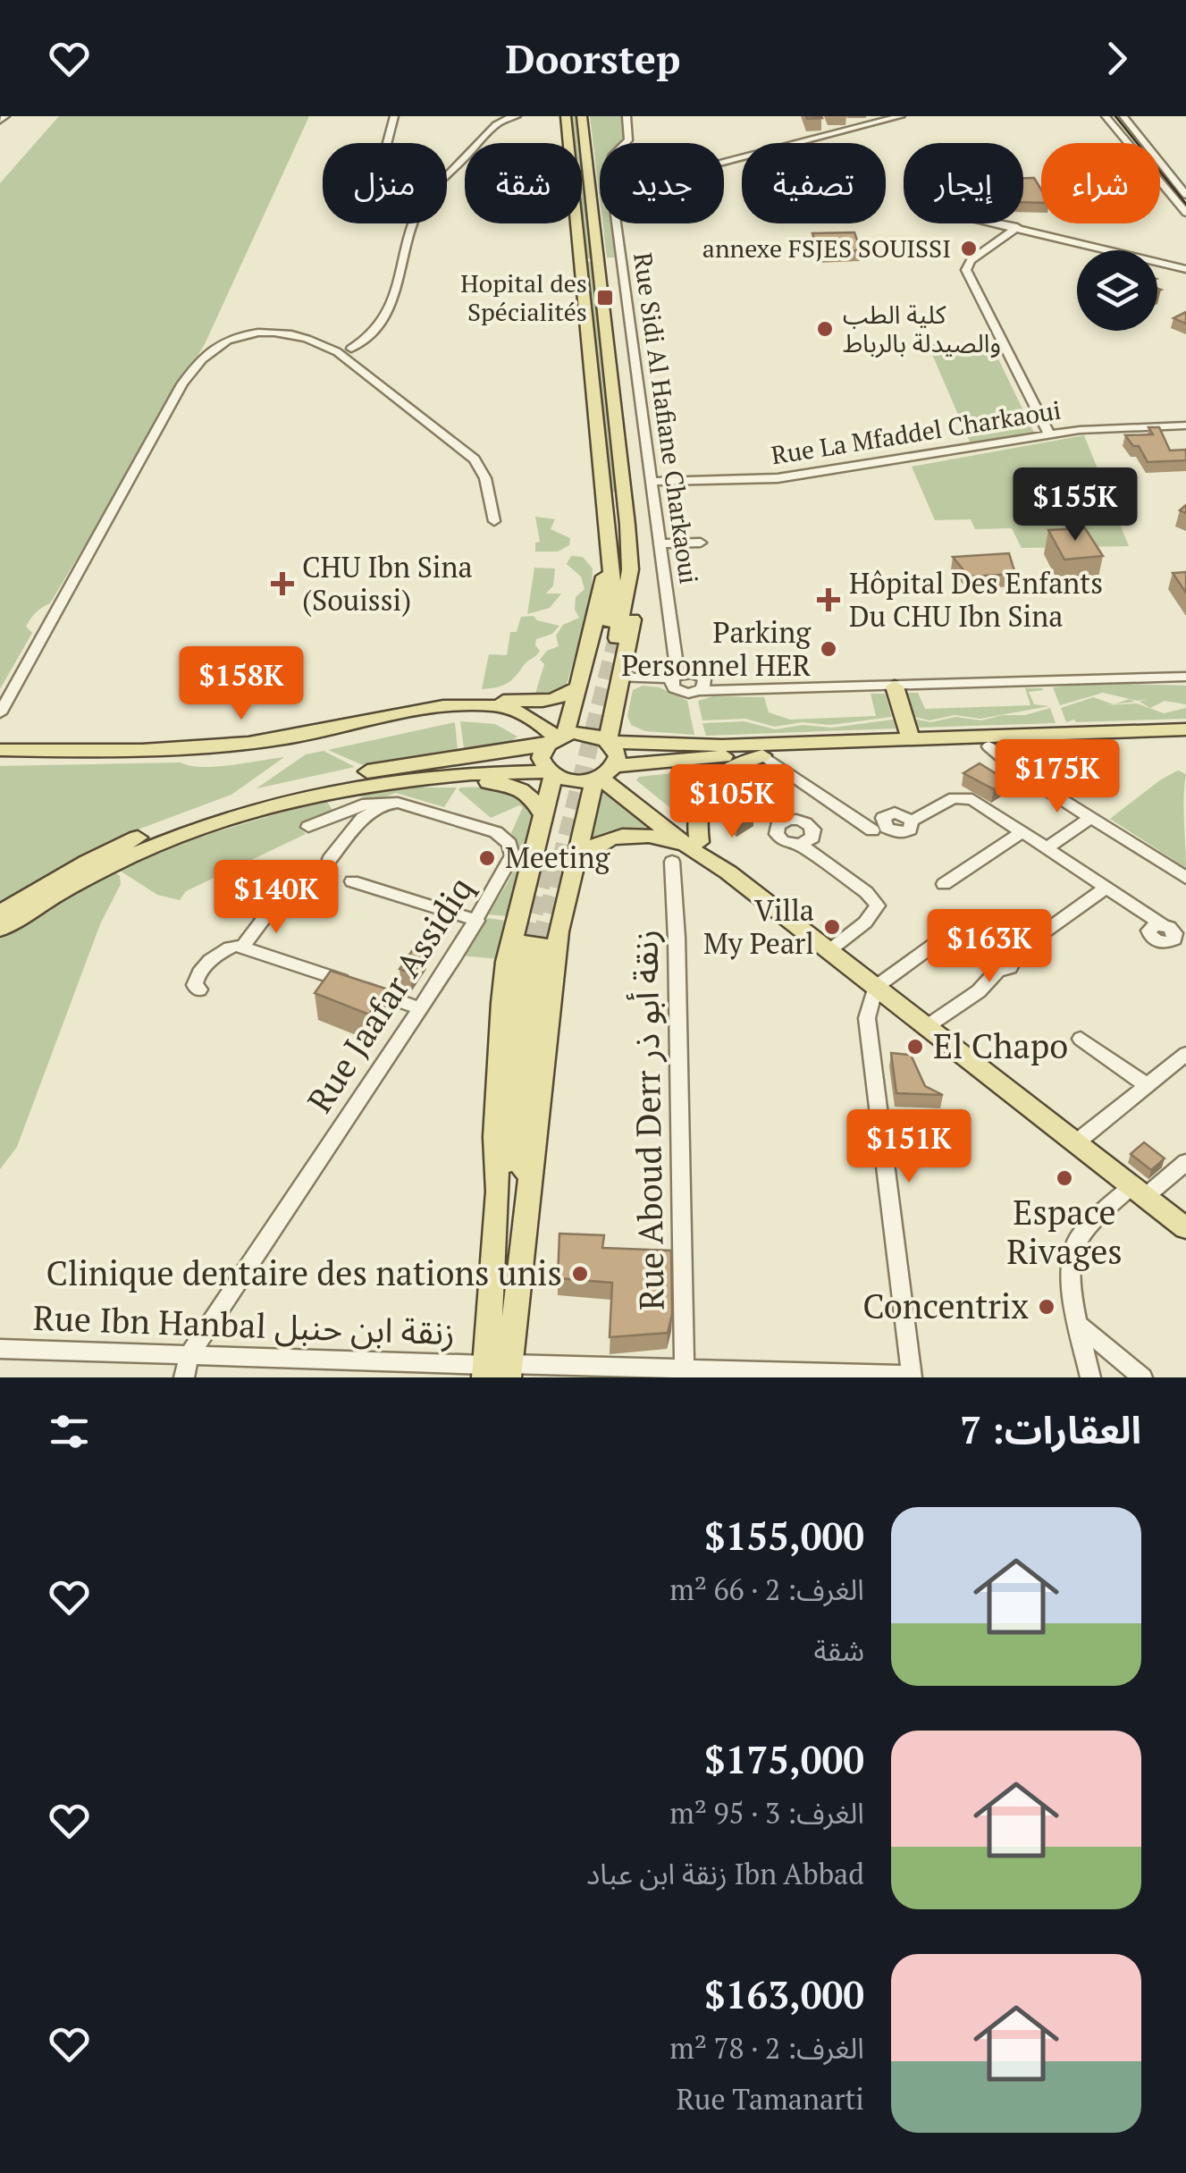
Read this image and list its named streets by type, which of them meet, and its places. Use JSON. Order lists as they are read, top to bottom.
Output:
{
  "streets": {
    "street": [
      "Rue Sidi Al Hafiane Charkaoui",
      "Rue La Mfaddel Charkaoui",
      "Rue Jaafar Assidiq",
      "Rue Aboud Derr زنقة أبو ذر",
      "Rue Ibn Hanbal زنقة ابن حنبل"
    ]
  },
  "crossings": [
    ["Rue Sidi Al Hafiane Charkaoui", "Rue La Mfaddel Charkaoui"],
    ["Rue Jaafar Assidiq", "Rue Ibn Hanbal زنقة ابن حنبل"],
    ["Rue Aboud Derr زنقة أبو ذر", "Rue Ibn Hanbal زنقة ابن حنبل"]
  ],
  "places": {
    "other": [
      "annexe FSJES SOUISSI",
      "كلية الطب والصيدلة بالرباط",
      "Parking Personnel HER",
      "Meeting",
      "Villa My Pearl",
      "El Chapo",
      "Espace Rivages",
      "Clinique dentaire des nations unis",
      "Concentrix"
    ],
    "transit": ["Hopital des Spécialités"],
    "health": ["CHU Ibn Sina (Souissi)", "Hôpital Des Enfants Du CHU Ibn Sina"]
  },
  "page": {
    "header": "Doorstep",
    "chip": [
      "شراء",
      "إيجار",
      "تصفية",
      "جديد",
      "شقة",
      "منزل"
    ],
    "price": [
      "$155K",
      "$158K",
      "$175K",
      "$105K",
      "$140K",
      "$163K",
      "$151K"
    ],
    "heading": "العقارات: 7",
    "list": [
      {
        "name": "$155,000",
        "note": "الغرف: 2 · 66 m² · شقة"
      },
      {
        "name": "$175,000",
        "note": "الغرف: 3 · 95 m² · Ibn Abbad زنقة ابن عباد"
      },
      {
        "name": "$163,000",
        "note": "الغرف: 2 · 78 m² · Rue Tamanarti"
      }
    ]
  }
}
